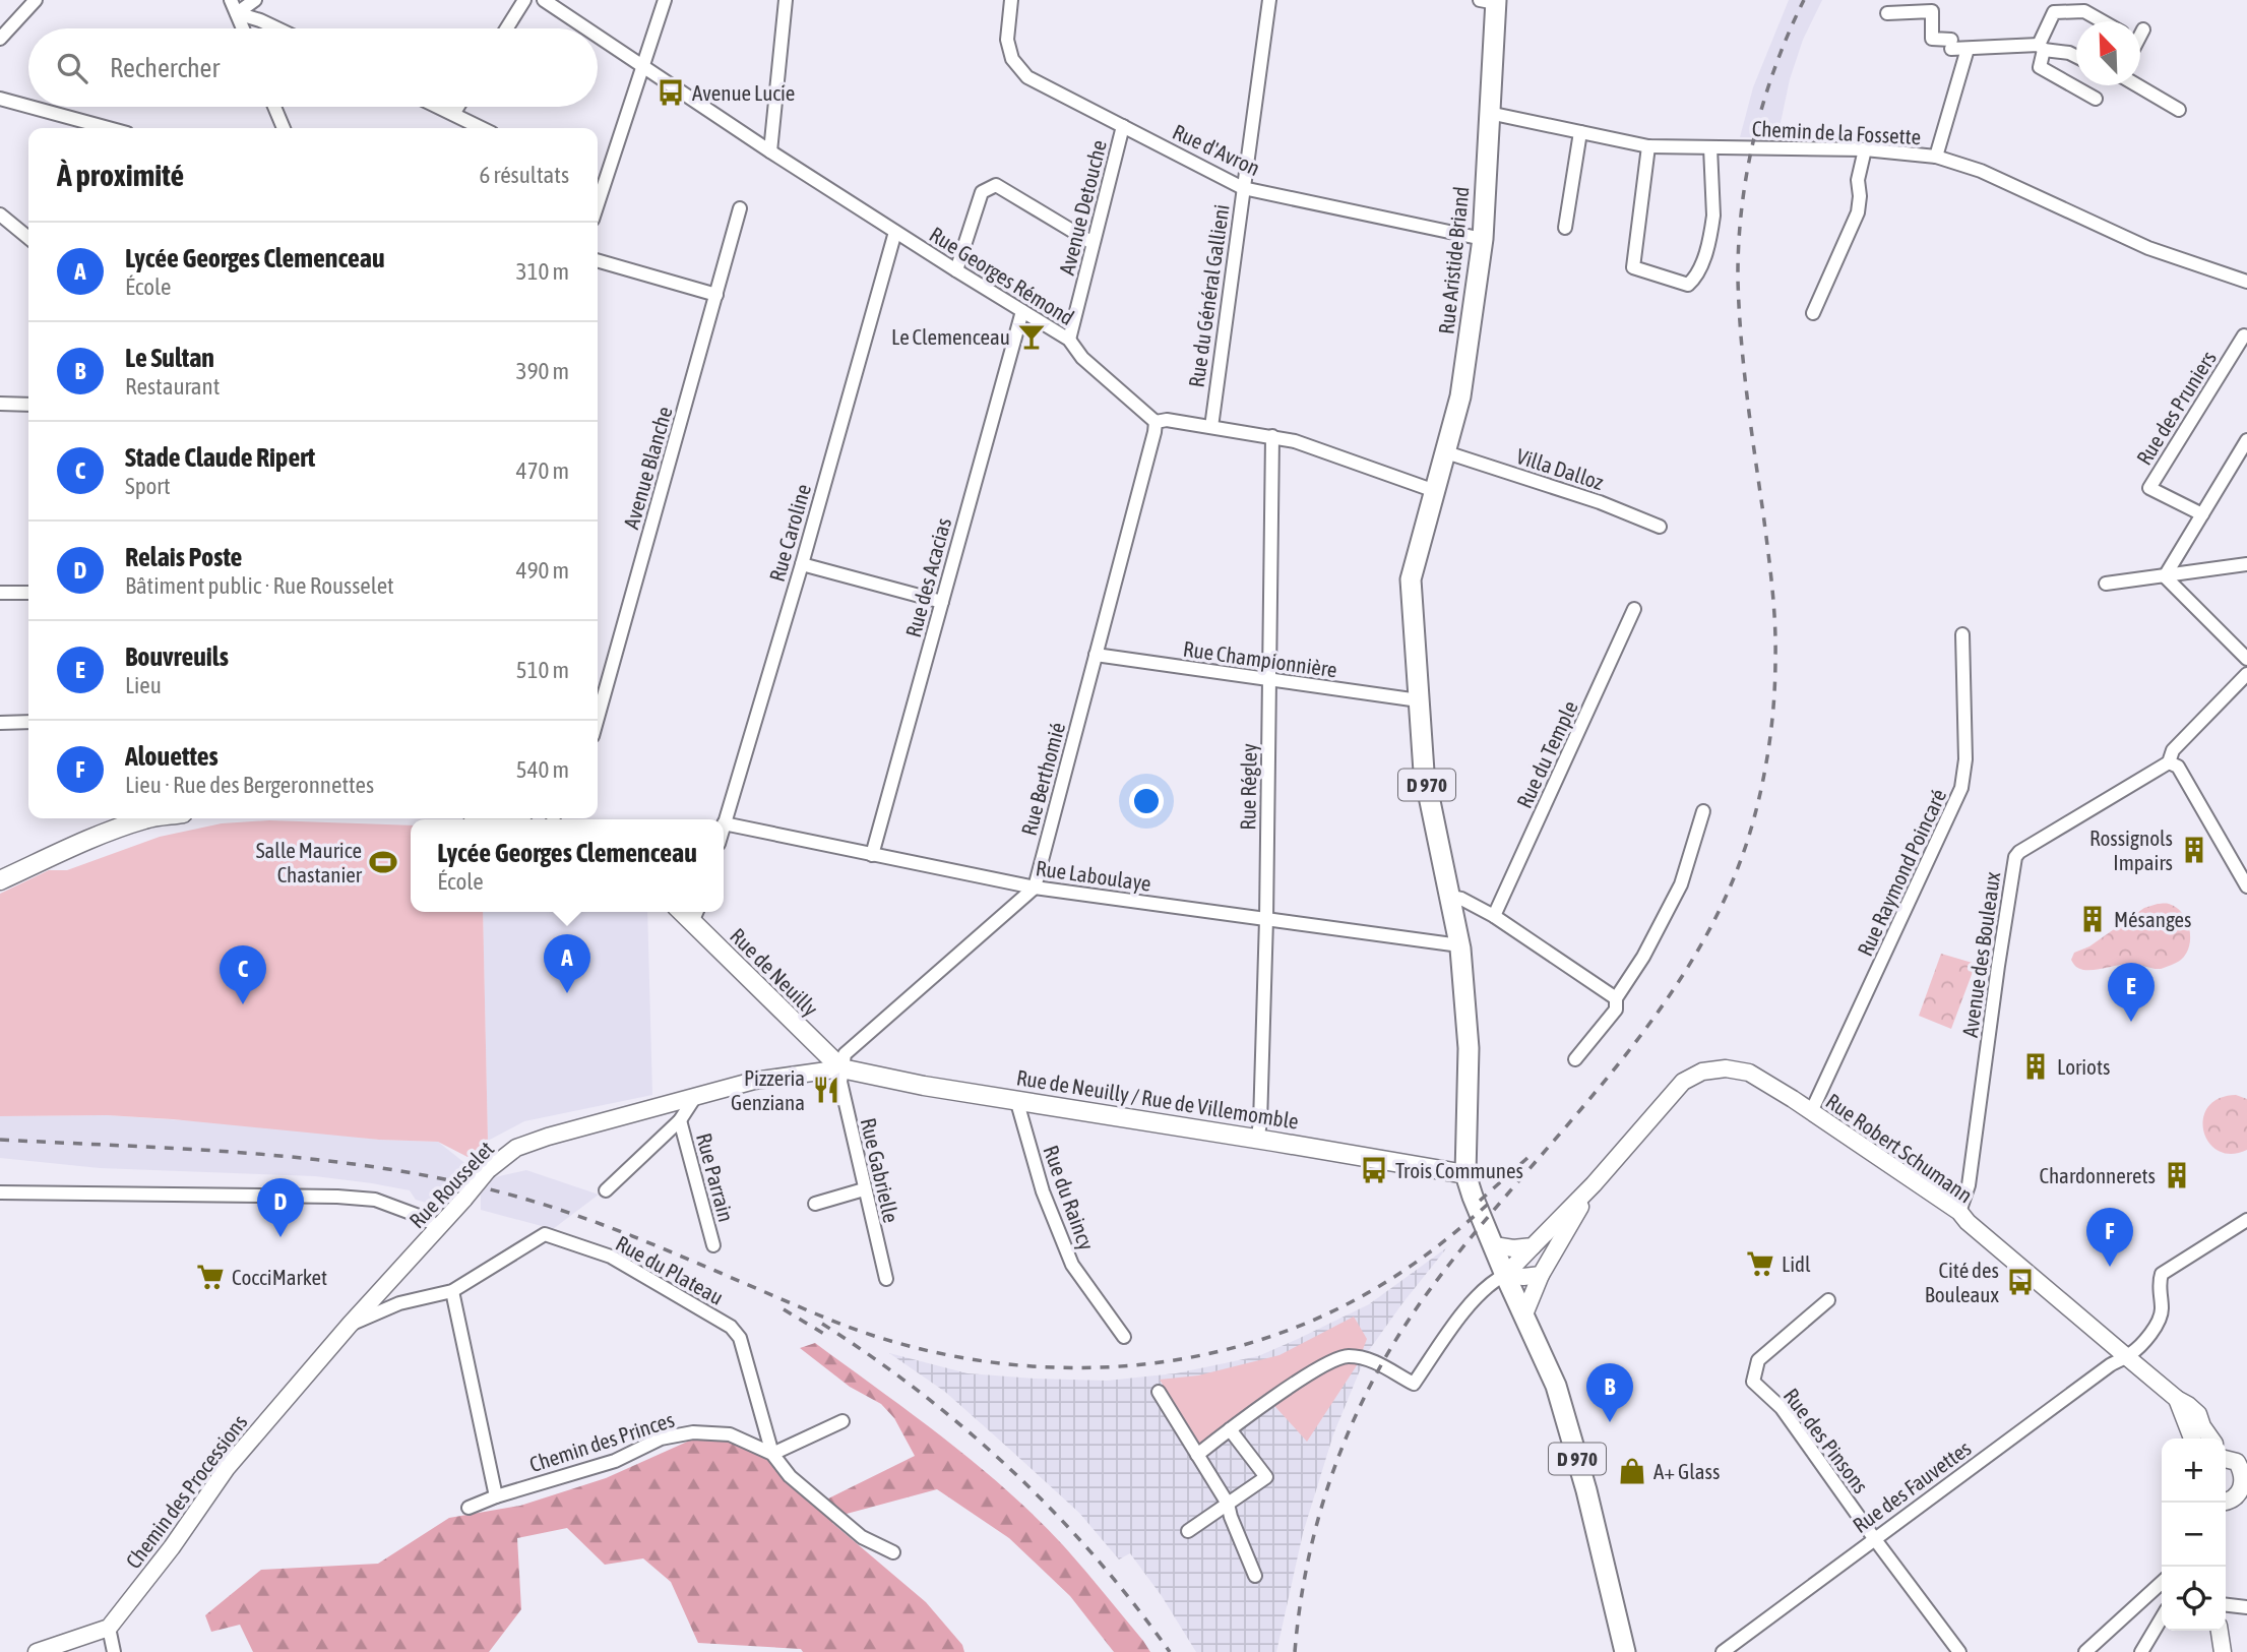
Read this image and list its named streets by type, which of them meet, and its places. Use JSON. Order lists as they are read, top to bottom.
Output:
{
  "streets": {
    "main road": [
      "Rue Aristide Briand",
      "D 970",
      "Rue de Neuilly",
      "Rue de Neuilly / Rue de Villemomble"
    ],
    "street": [
      "Chemin de la Fossette",
      "Rue d'Avron",
      "Avenue Detouche",
      "Rue Georges Rémond",
      "Rue du Général Gallieni",
      "Rue des Pruniers",
      "Avenue Blanche",
      "Villa Dalloz",
      "Rue Caroline",
      "Rue des Acacias",
      "Rue Championnière",
      "Rue du Temple",
      "Rue Berthomié",
      "Rue Régley",
      "Rue Raymond Poincaré",
      "Rue Laboulaye",
      "Avenue des Bouleaux",
      "Rue Robert Schumann",
      "Rue Gabrielle",
      "Rue Parrain",
      "Rue Rousselet",
      "Rue du Raincy",
      "Rue du Plateau",
      "Rue des Pinsons",
      "Chemin des Princes",
      "Rue des Fauvettes",
      "Chemin des Processions"
    ]
  },
  "crossings": [
    ["Chemin de la Fossette", "Rue Aristide Briand"],
    ["Rue d'Avron", "Avenue Detouche"],
    ["Rue d'Avron", "Rue Aristide Briand"],
    ["Rue d'Avron", "Rue du Général Gallieni"],
    ["Avenue Detouche", "Rue Georges Rémond"],
    ["Rue Aristide Briand", "Villa Dalloz"],
    ["Rue Aristide Briand", "Rue Championnière"],
    ["Rue Aristide Briand", "D 970"],
    ["Rue Georges Rémond", "Rue Caroline"],
    ["Rue Georges Rémond", "Rue des Acacias"],
    ["Rue Georges Rémond", "Rue Berthomié"],
    ["Rue Caroline", "Rue Laboulaye"],
    ["Rue des Acacias", "Rue Laboulaye"],
    ["Rue Championnière", "Rue Berthomié"],
    ["Rue Championnière", "D 970"],
    ["Rue Championnière", "Rue Régley"],
    ["Rue Berthomié", "Rue Laboulaye"],
    ["D 970", "Rue Laboulaye"],
    ["D 970", "Rue de Neuilly / Rue de Villemomble"],
    ["D 970", "Rue Robert Schumann"],
    ["Rue Régley", "Rue Laboulaye"],
    ["Rue Régley", "Rue de Neuilly / Rue de Villemomble"],
    ["Rue Raymond Poincaré", "Rue Robert Schumann"],
    ["Avenue des Bouleaux", "Rue Robert Schumann"],
    ["Rue de Neuilly", "Rue de Neuilly / Rue de Villemomble"],
    ["Rue de Neuilly", "Rue Gabrielle"],
    ["Rue de Neuilly", "Rue Rousselet"],
    ["Rue de Neuilly / Rue de Villemomble", "Rue Gabrielle"],
    ["Rue de Neuilly / Rue de Villemomble", "Rue Rousselet"],
    ["Rue de Neuilly / Rue de Villemomble", "Rue du Raincy"],
    ["Rue Robert Schumann", "Rue des Fauvettes"],
    ["Rue Gabrielle", "Rue Rousselet"],
    ["Rue Rousselet", "Rue du Plateau"],
    ["Rue Rousselet", "Chemin des Processions"],
    ["Rue du Plateau", "Chemin des Princes"],
    ["Rue du Plateau", "Chemin des Processions"],
    ["Rue des Pinsons", "Rue des Fauvettes"]
  ],
  "places": {
    "bus stop": ["Avenue Lucie", "Trois Communes", "Cité des Bouleaux"],
    "bar": ["Le Clemenceau"],
    "building": [
      "Rossignols Impairs",
      "Mésanges",
      "Loriots",
      "Chardonnerets"
    ],
    "sports": ["Salle Maurice Chastanier"],
    "restaurant": ["Pizzeria Genziana"],
    "supermarket": ["Lidl", "CocciMarket"],
    "shop": ["A+ Glass"]
  },
  "north": "top left",
  "page": {
    "search": "Rechercher",
    "heading": ["À proximité", "6 résultats"],
    "list": [
      {
        "mark": "A",
        "name": "Lycée Georges Clemenceau",
        "note": "École",
        "value": "310 m"
      },
      {
        "mark": "B",
        "name": "Le Sultan",
        "note": "Restaurant",
        "value": "390 m"
      },
      {
        "mark": "C",
        "name": "Stade Claude Ripert",
        "note": "Sport",
        "value": "470 m"
      },
      {
        "mark": "D",
        "name": "Relais Poste",
        "note": "Bâtiment public · Rue Rousselet",
        "value": "490 m"
      },
      {
        "mark": "E",
        "name": "Bouvreuils",
        "note": "Lieu",
        "value": "510 m"
      },
      {
        "mark": "F",
        "name": "Alouettes",
        "note": "Lieu · Rue des Bergeronnettes",
        "value": "540 m"
      }
    ],
    "popup": ["Lycée Georges Clemenceau", "École"],
    "pins": [
      "A",
      "C",
      "E",
      "D",
      "F",
      "B"
    ],
    "map_buttons": ["+", "−"]
  }
}
